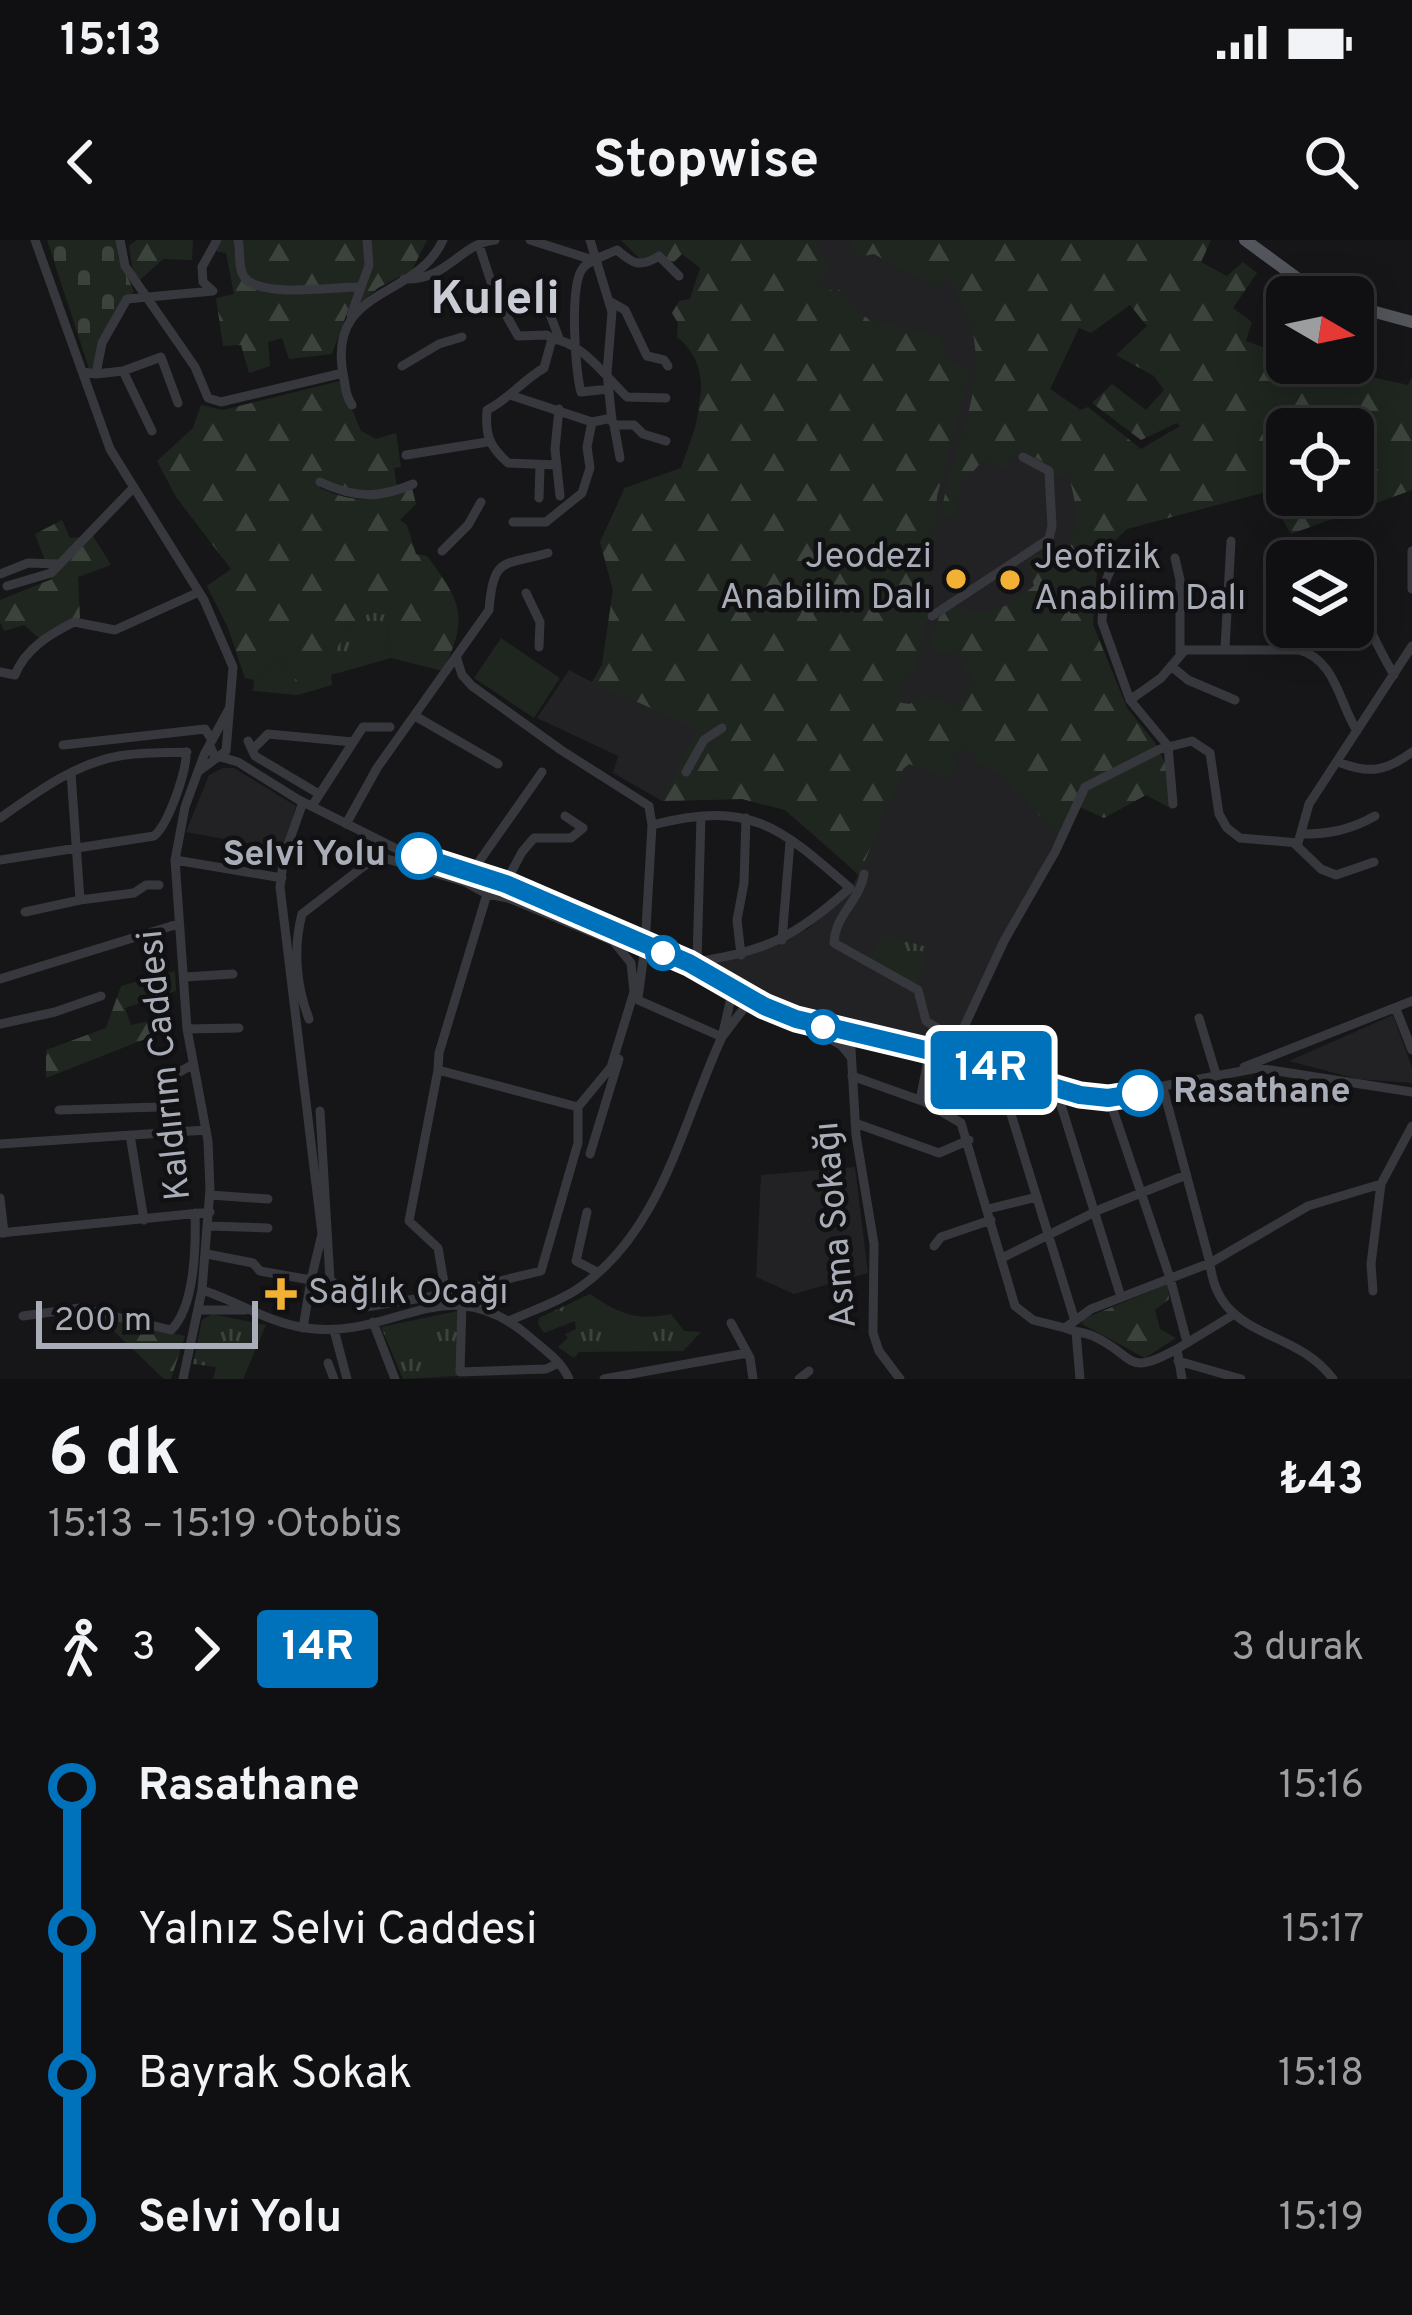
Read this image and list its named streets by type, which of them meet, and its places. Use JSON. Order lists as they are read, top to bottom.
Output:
{
  "streets": {
    "street": ["Kaldırım Caddesi", "Asma Sokağı"]
  },
  "districts": ["Kuleli"],
  "places": {
    "other": [
      "Jeodezi Anabilim Dalı",
      "Jeofizik Anabilim Dalı",
      "Selvi Yolu",
      "Rasathane"
    ],
    "health": ["Sağlık Ocağı"]
  },
  "lines": ["bus line 14R"],
  "scale_bar": "200 m",
  "north": "right",
  "page": {
    "status": "15:13",
    "header": "Stopwise",
    "on_map": "14R",
    "scale": "200 m",
    "heading": ["6 dk", "15:13 – 15:19 · Otobüs", "₺43"],
    "legs": ["3", "14R", "3 durak"],
    "list": [
      {
        "name": "Rasathane",
        "value": "15:16"
      },
      {
        "name": "Yalnız Selvi Caddesi",
        "value": "15:17"
      },
      {
        "name": "Bayrak Sokak",
        "value": "15:18"
      },
      {
        "name": "Selvi Yolu",
        "value": "15:19"
      }
    ]
  }
}
